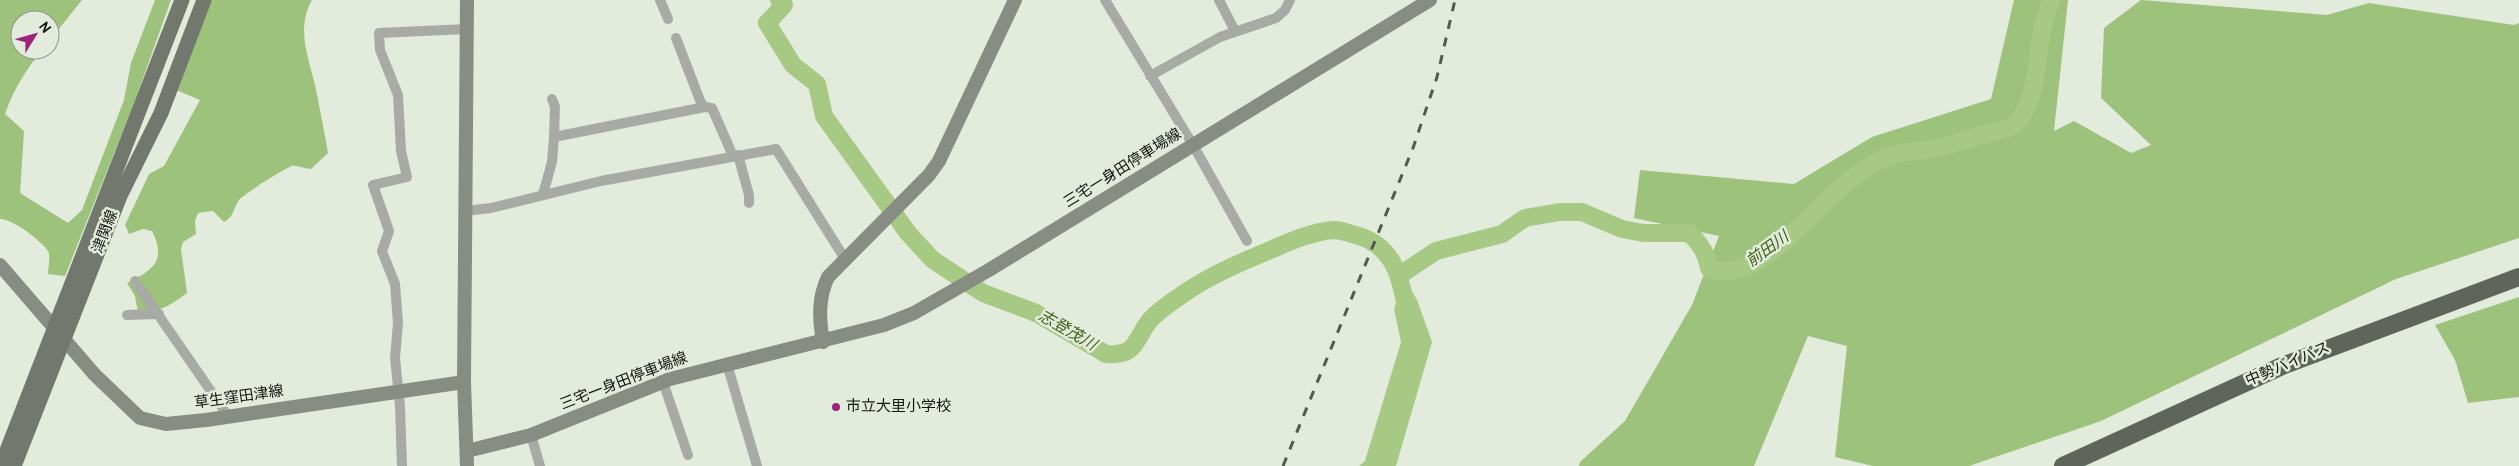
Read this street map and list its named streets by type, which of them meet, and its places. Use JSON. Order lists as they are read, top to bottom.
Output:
{
  "streets": {
    "highway": ["中勢バイパス"],
    "main road": ["三宅一身田停車場線", "津関線", "草生窪田津線"]
  },
  "crossings": [
    ["津関線", "草生窪田津線"]
  ],
  "water": ["前田川", "志登茂川"],
  "places": ["市立大里小学校"],
  "north": "top right"
}
